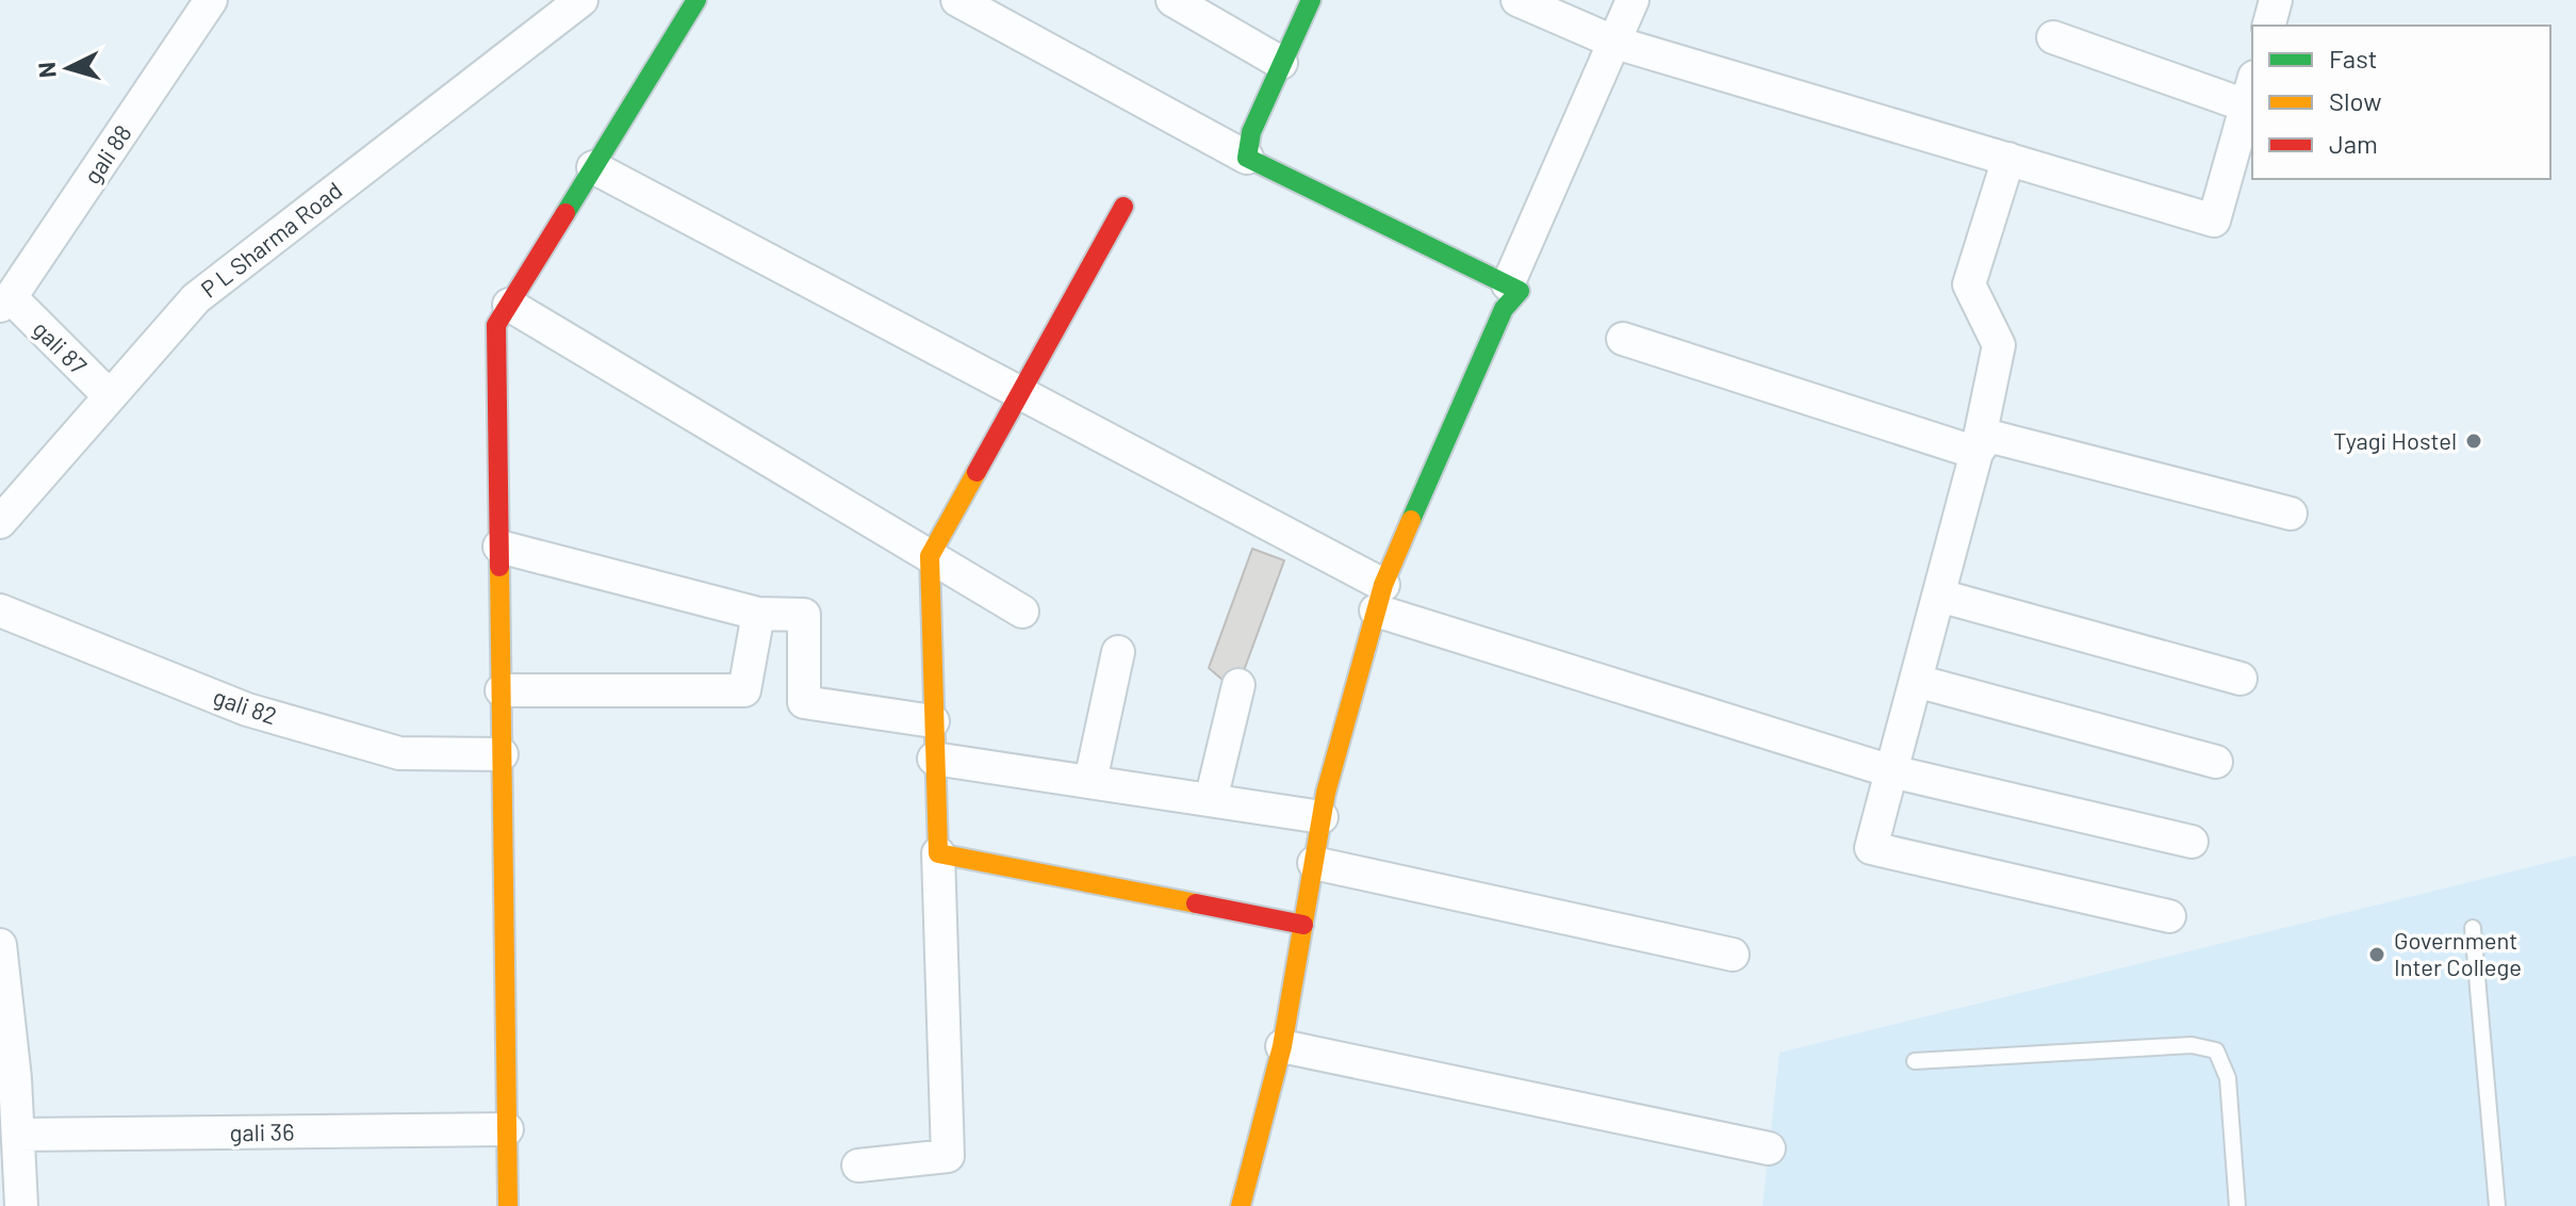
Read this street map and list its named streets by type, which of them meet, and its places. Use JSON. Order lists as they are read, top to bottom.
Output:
{
  "streets": {
    "street": [
      "gali 88",
      "P L Sharma Road",
      "gali 87",
      "gali 82",
      "gali 36"
    ]
  },
  "crossings": [
    ["gali 88", "gali 87"],
    ["P L Sharma Road", "gali 87"]
  ],
  "places": ["Tyagi Hostel", "Government Inter College"],
  "legend": ["Fast", "Slow", "Jam"],
  "north": "left"
}
